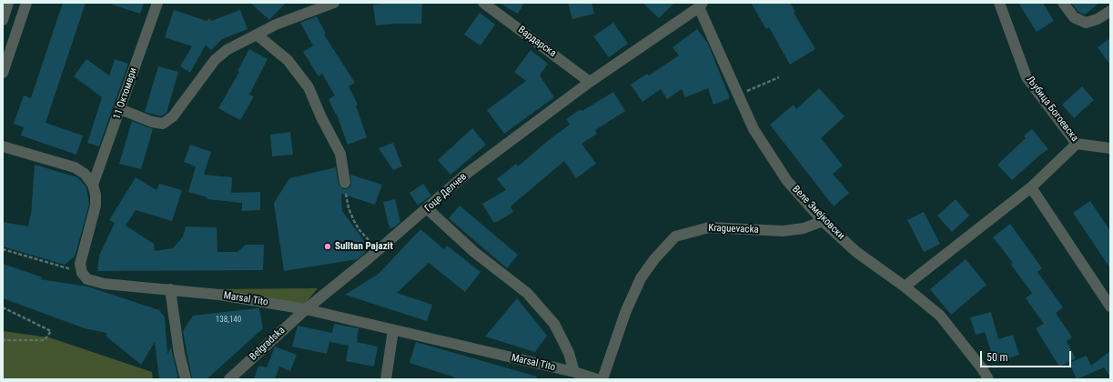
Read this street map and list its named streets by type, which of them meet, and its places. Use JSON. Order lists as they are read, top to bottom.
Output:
{
  "streets": {
    "street": [
      "Вардарска",
      "11 Октомври",
      "Љубица Богоевска",
      "Гоце Делчев",
      "Веле Змејковски",
      "Kraguevacka",
      "Marsal Tito",
      "Belgradska"
    ]
  },
  "crossings": [
    ["Вардарска", "Гоце Делчев"],
    ["Гоце Делчев", "Веле Змејковски"],
    ["Гоце Делчев", "Marsal Tito"],
    ["Гоце Делчев", "Belgradska"],
    ["Веле Змејковски", "Kraguevacka"],
    ["Marsal Tito", "Belgradska"]
  ],
  "places": ["Sulltan Pajazit"],
  "house_numbers": ["138,140"],
  "scale_bar": "50 m"
}
